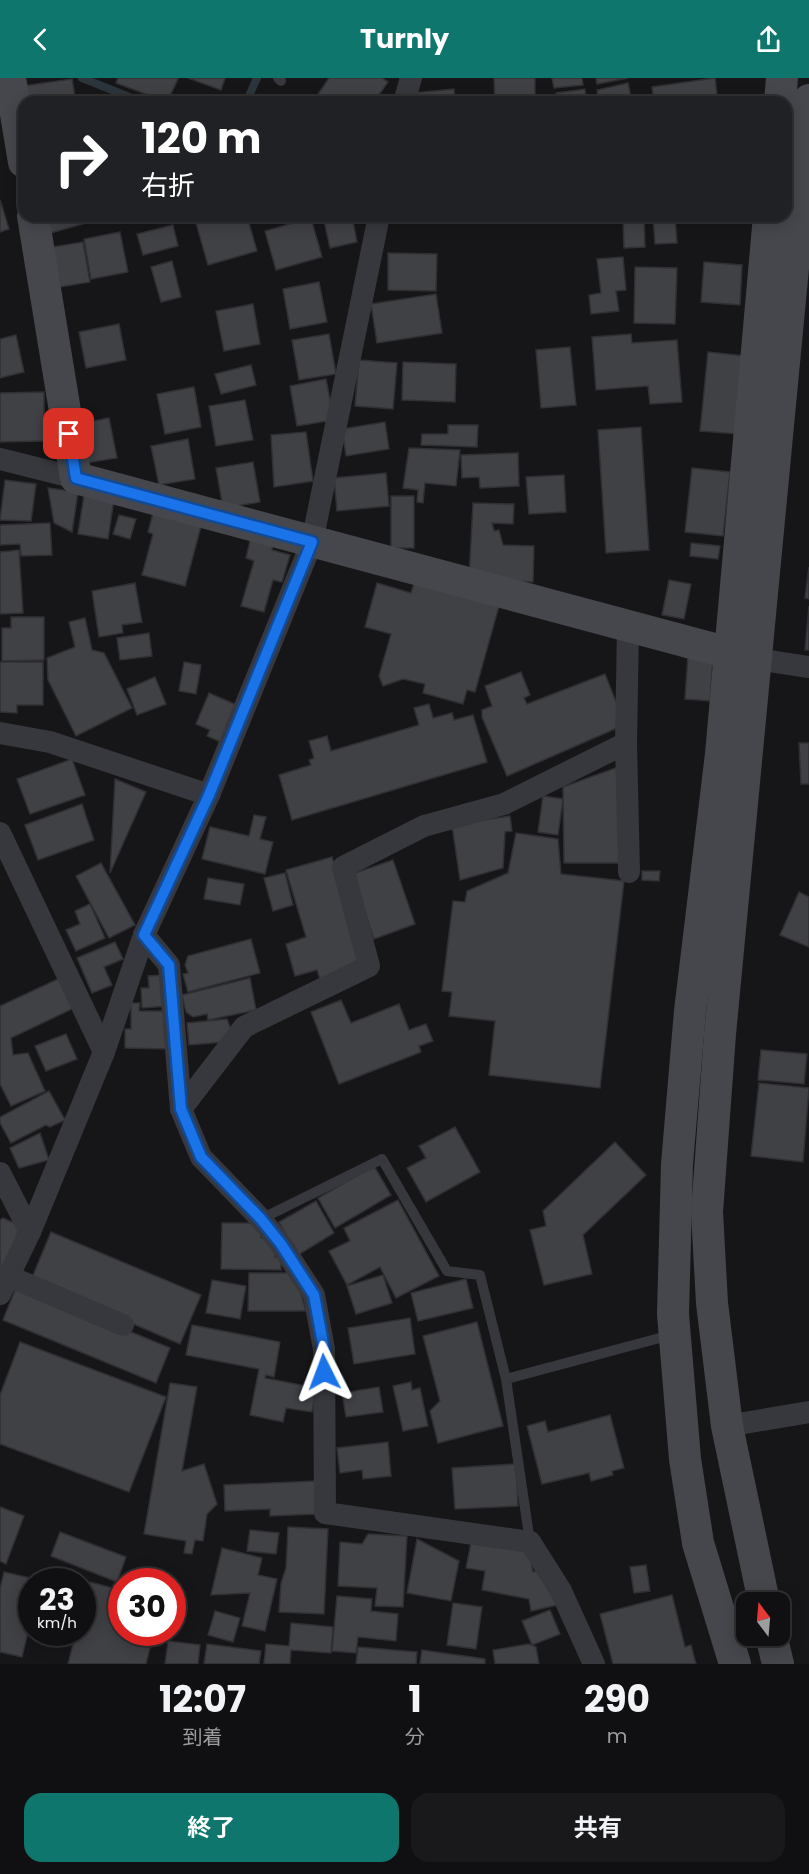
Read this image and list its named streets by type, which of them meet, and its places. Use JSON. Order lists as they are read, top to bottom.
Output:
{
  "north": "top",
  "page": {
    "header": "Turnly",
    "turn": ["120 m", "右折"],
    "speed": "23 km/h",
    "limit": "30",
    "eta": [
      "12:07",
      "到着",
      "1",
      "分",
      "290",
      "m"
    ],
    "buttons": ["終了", "共有"]
  }
}
